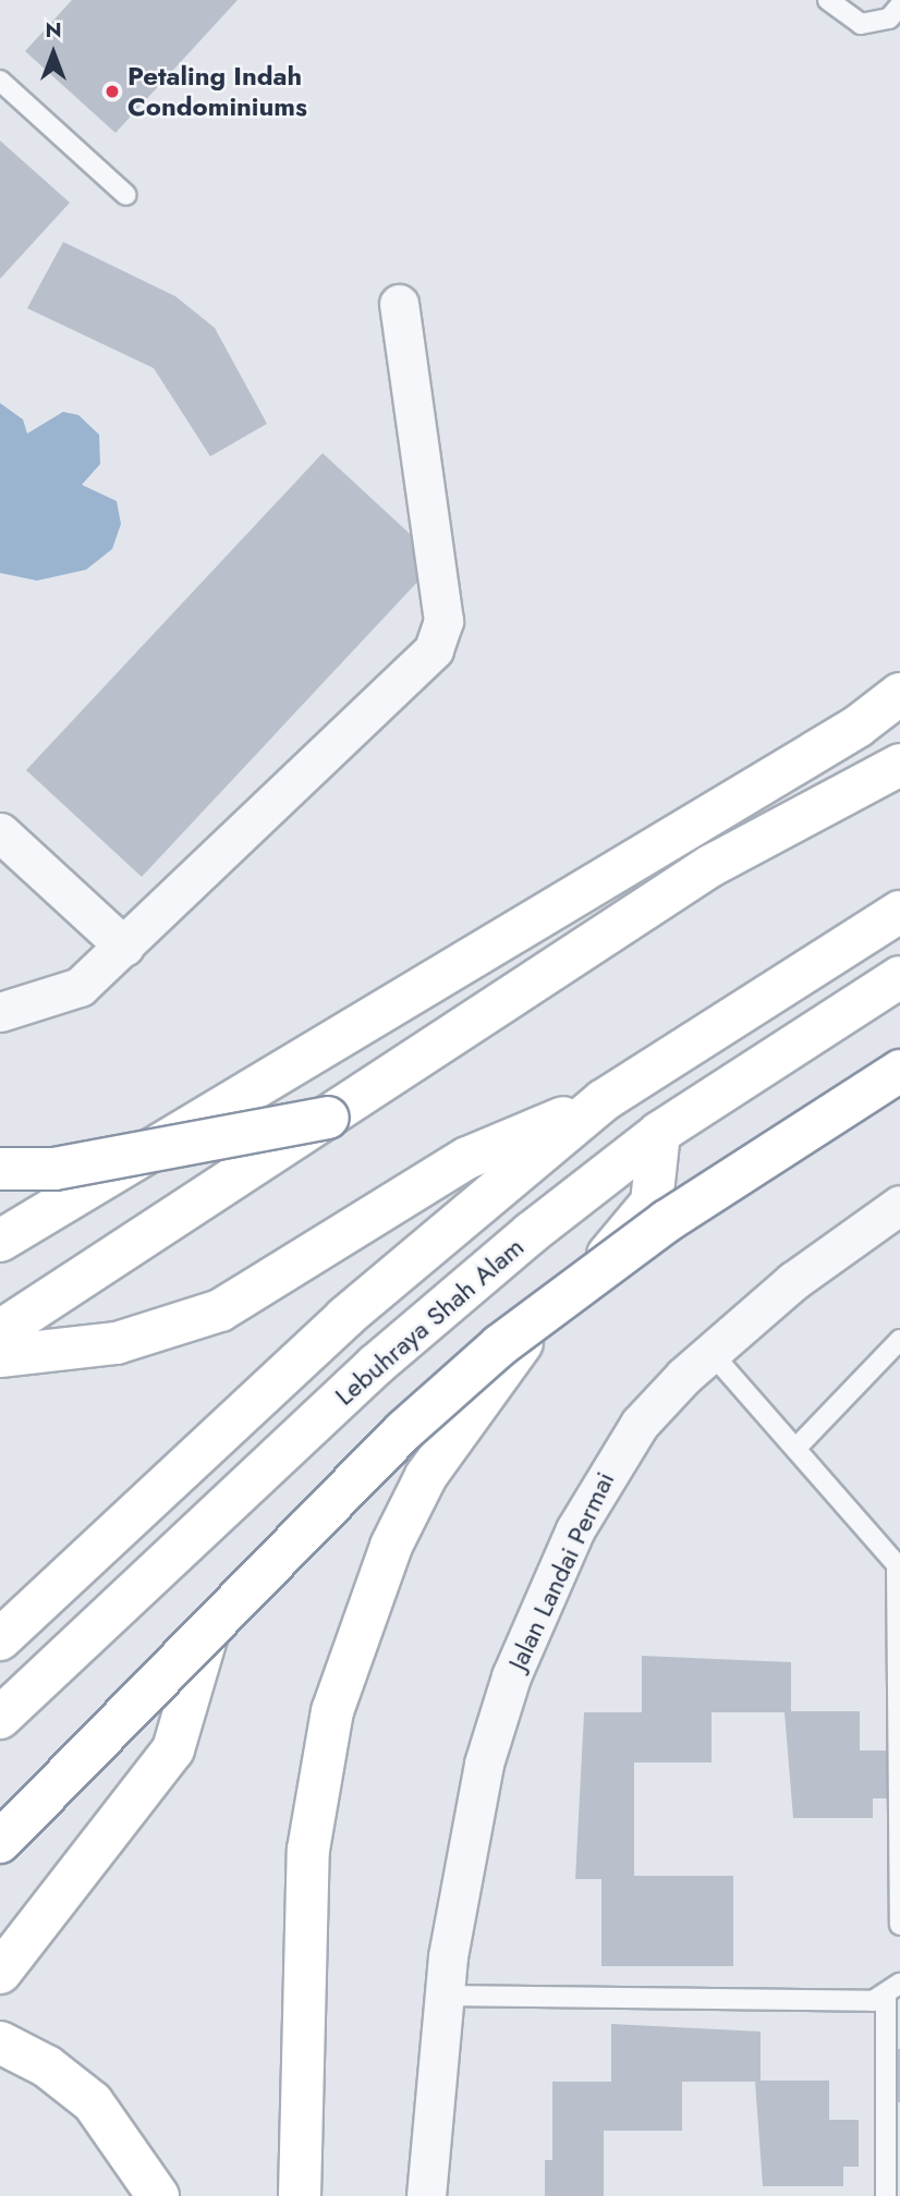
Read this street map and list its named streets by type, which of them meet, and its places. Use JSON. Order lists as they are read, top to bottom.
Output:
{
  "streets": {
    "highway": ["Lebuhraya Shah Alam"],
    "street": ["Jalan Landai Permai"]
  },
  "places": ["Petaling Indah Condominiums"],
  "north": "top"
}
